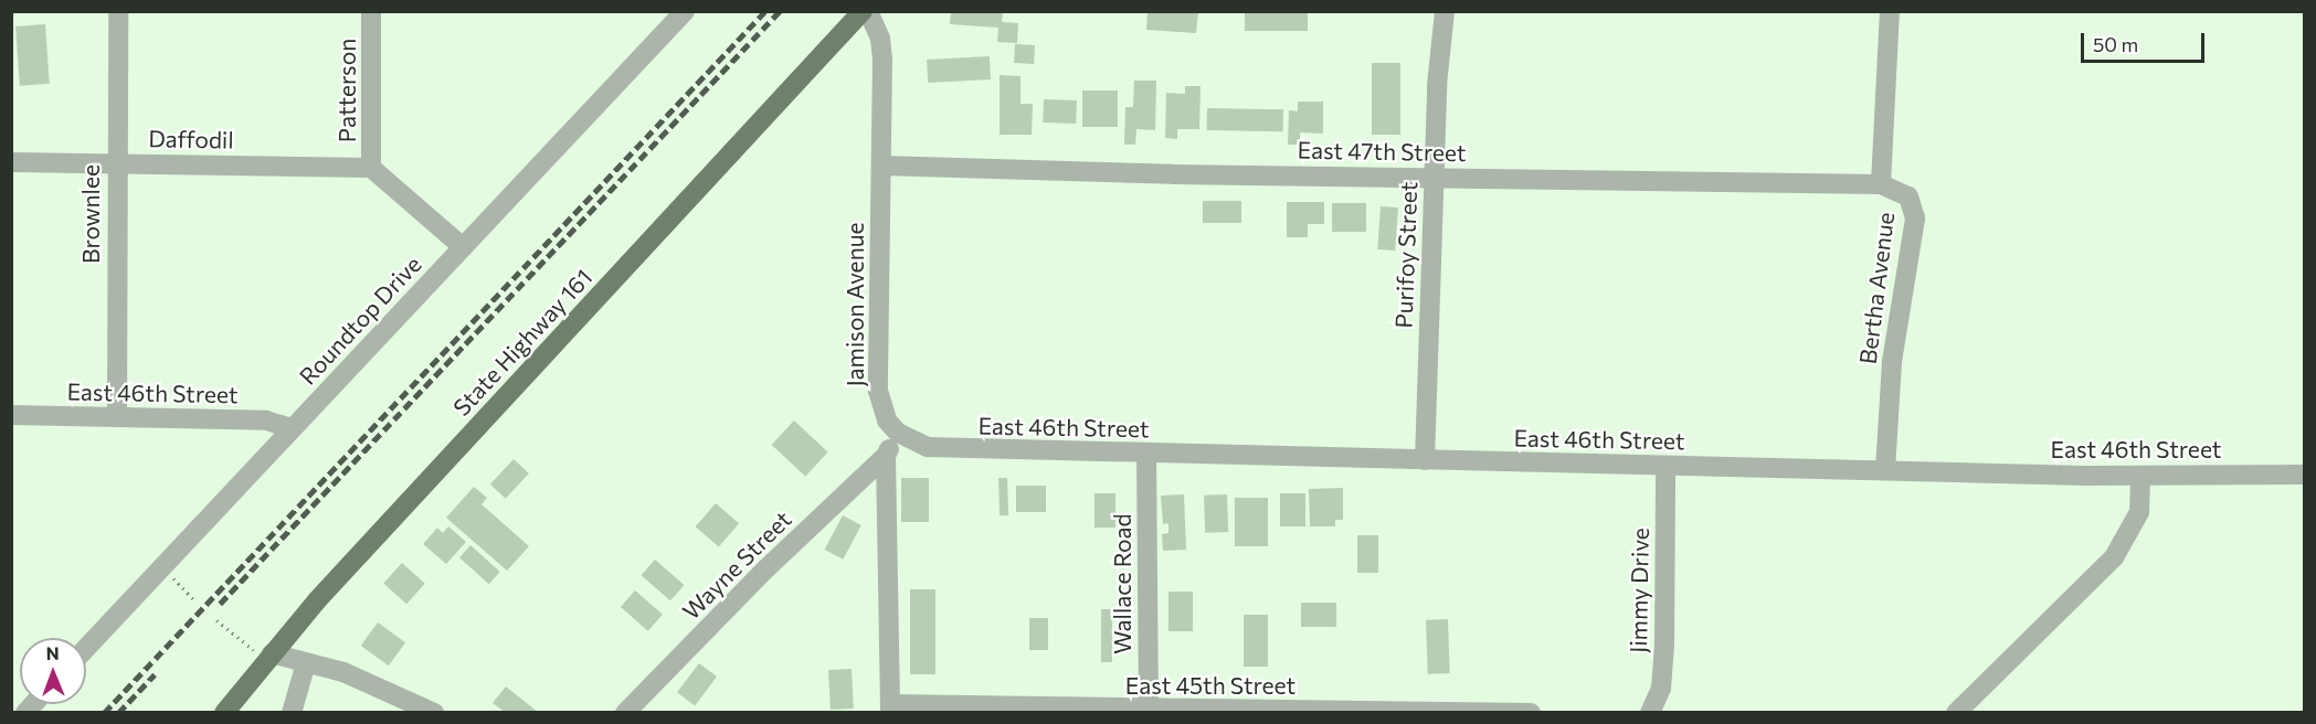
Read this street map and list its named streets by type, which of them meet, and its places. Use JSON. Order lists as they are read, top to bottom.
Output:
{
  "streets": {
    "main road": ["State Highway 161"],
    "street": [
      "Patterson",
      "Daffodil",
      "East 47th Street",
      "Brownlee",
      "Purifoy Street",
      "Bertha Avenue",
      "Jamison Avenue",
      "Roundtop Drive",
      "East 46th Street",
      "Wayne Street",
      "Wallace Road",
      "Jimmy Drive",
      "East 45th Street"
    ]
  },
  "crossings": [
    ["Patterson", "Daffodil"],
    ["Patterson", "Roundtop Drive"],
    ["Daffodil", "Brownlee"],
    ["East 47th Street", "Purifoy Street"],
    ["East 47th Street", "Bertha Avenue"],
    ["East 47th Street", "Jamison Avenue"],
    ["Brownlee", "East 46th Street"],
    ["Purifoy Street", "East 46th Street"],
    ["Bertha Avenue", "East 46th Street"],
    ["Jamison Avenue", "East 46th Street"],
    ["Roundtop Drive", "East 46th Street"],
    ["East 46th Street", "Wallace Road"],
    ["East 46th Street", "Jimmy Drive"],
    ["Wallace Road", "East 45th Street"]
  ],
  "scale_bar": "50 m",
  "north": "top"
}
